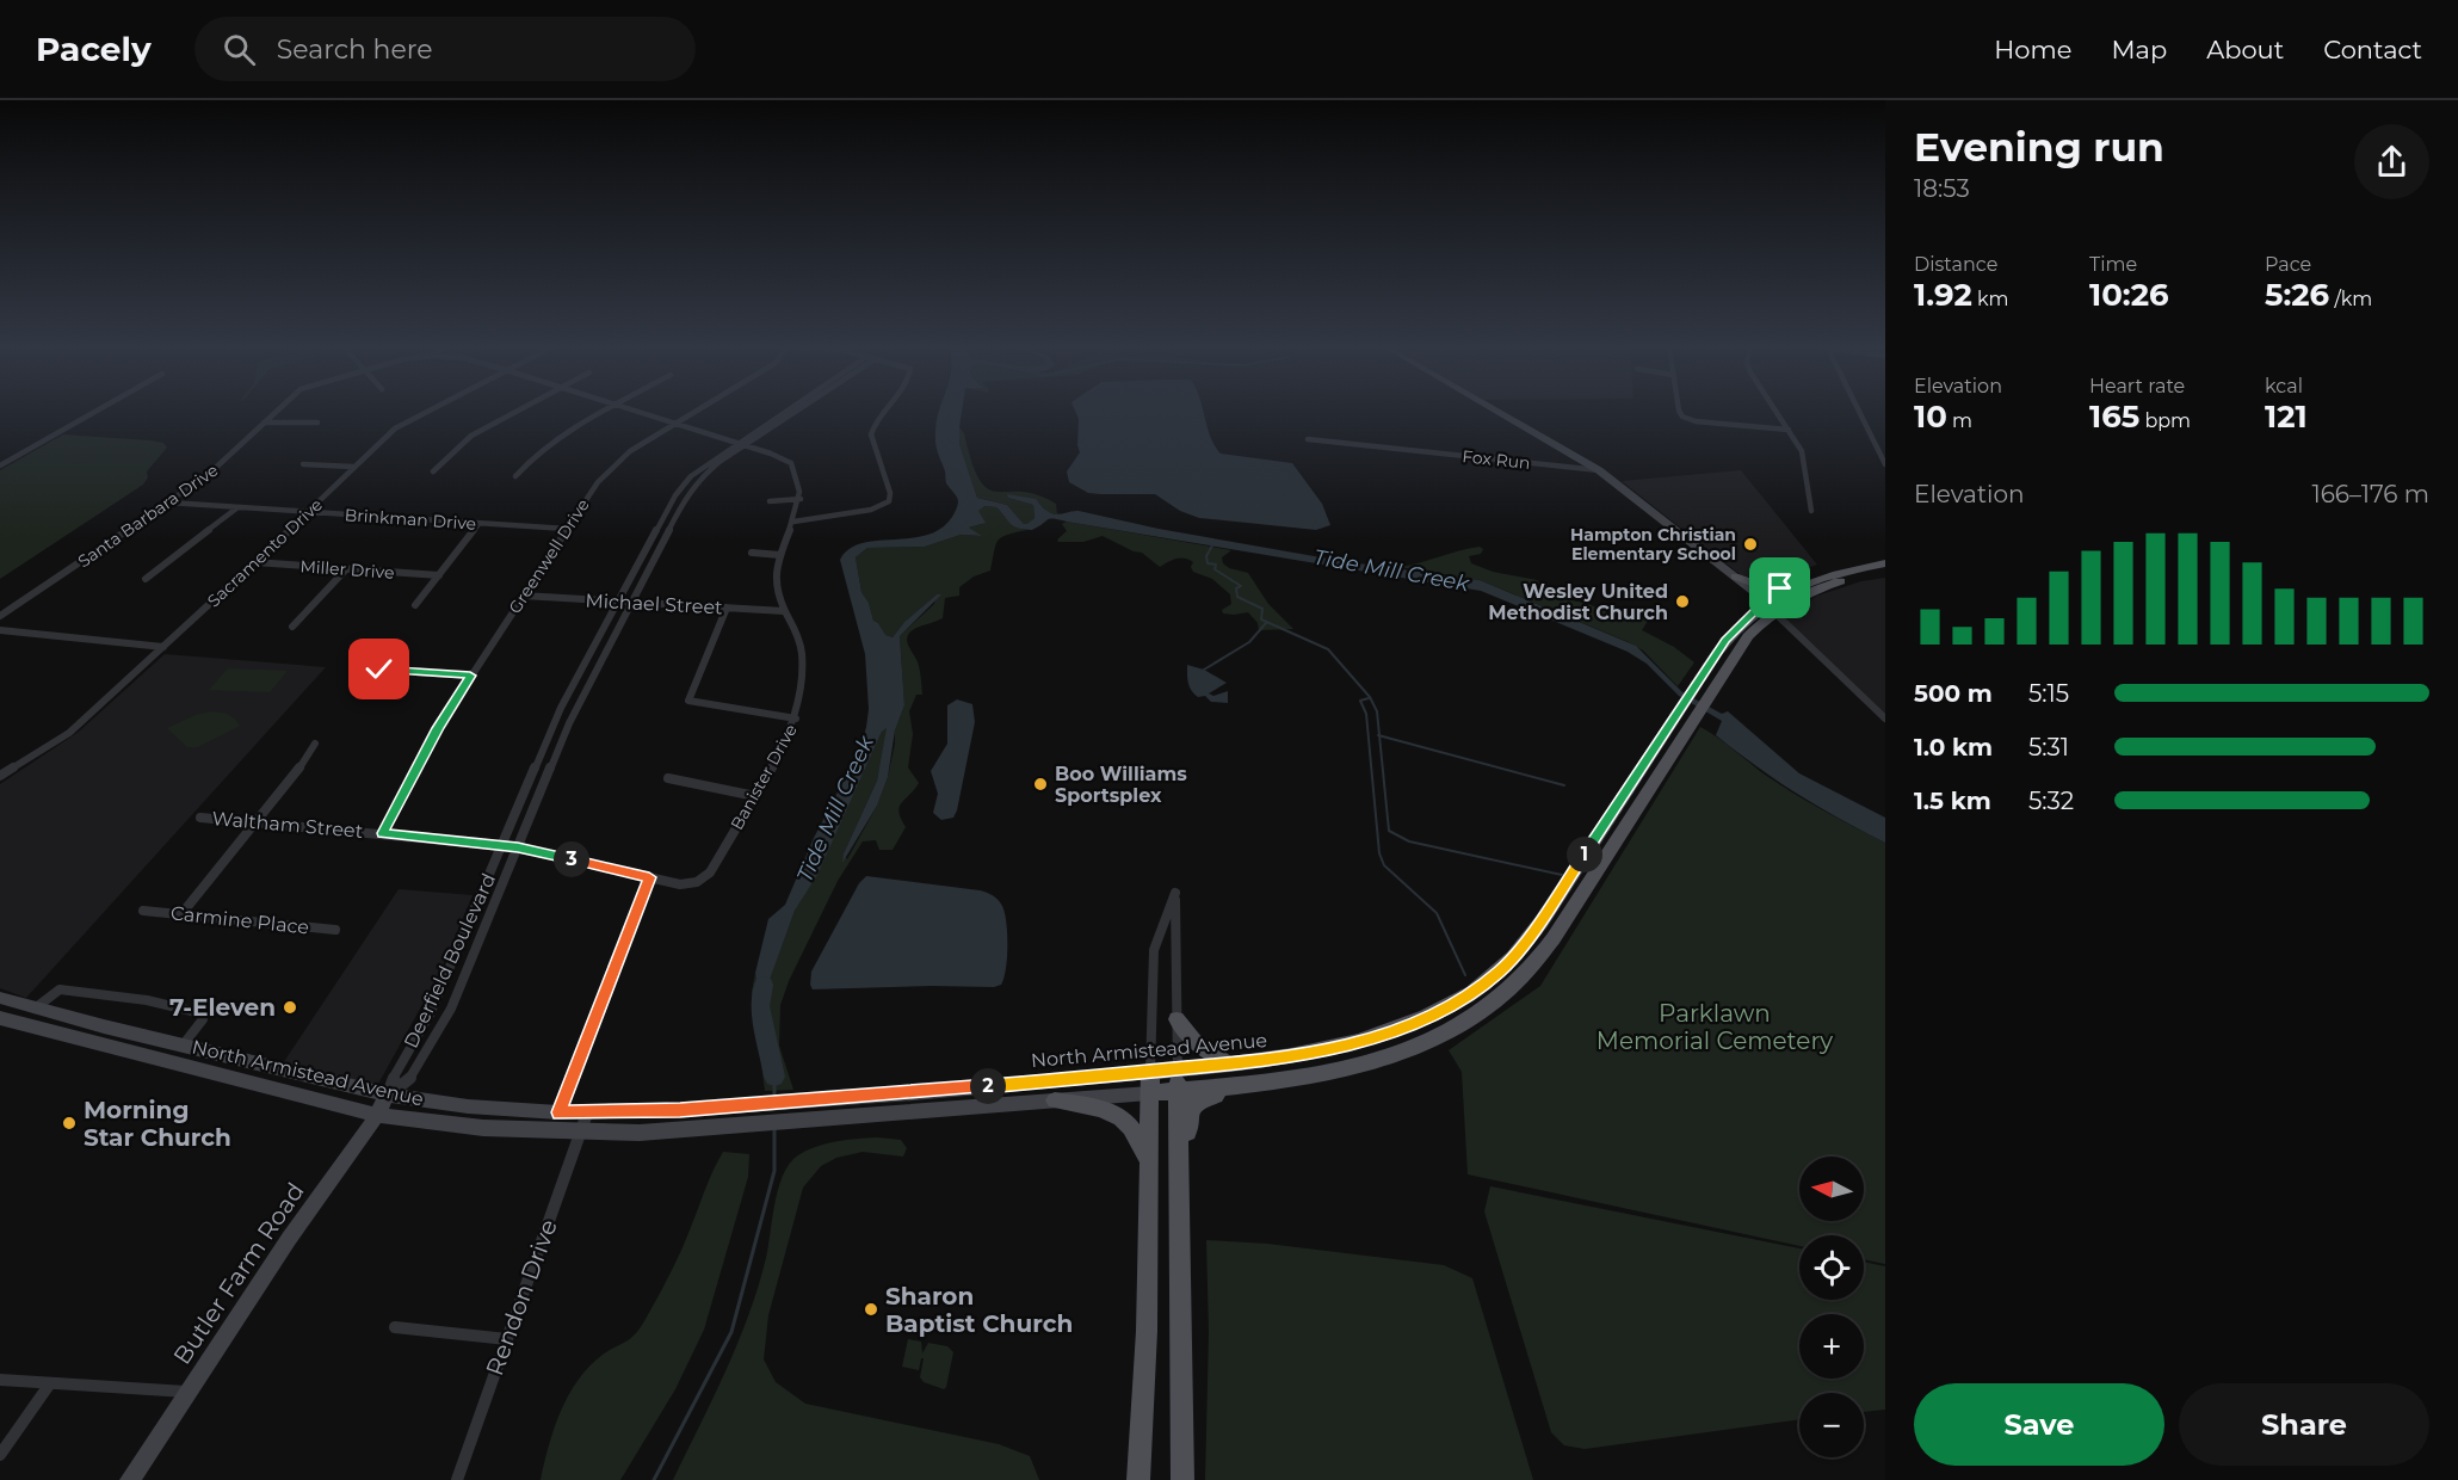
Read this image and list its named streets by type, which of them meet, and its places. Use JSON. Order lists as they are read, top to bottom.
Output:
{
  "streets": {
    "main road": ["North Armistead Avenue", "Butler Farm Road"],
    "street": [
      "Fox Run",
      "Santa Barbara Drive",
      "Brinkman Drive",
      "Sacramento Drive",
      "Greenwell Drive",
      "Miller Drive",
      "Michael Street",
      "Banister Drive",
      "Waltham Street",
      "Carmine Place",
      "Deerfield Boulevard",
      "Rendon Drive"
    ]
  },
  "crossings": [
    ["Santa Barbara Drive", "Brinkman Drive"],
    ["Brinkman Drive", "Sacramento Drive"],
    ["Brinkman Drive", "Greenwell Drive"],
    ["Sacramento Drive", "Miller Drive"],
    ["Greenwell Drive", "Michael Street"],
    ["Greenwell Drive", "Waltham Street"],
    ["Michael Street", "Banister Drive"],
    ["Michael Street", "Deerfield Boulevard"],
    ["Banister Drive", "Waltham Street"],
    ["Waltham Street", "Deerfield Boulevard"],
    ["Deerfield Boulevard", "North Armistead Avenue"],
    ["Deerfield Boulevard", "Butler Farm Road"],
    ["North Armistead Avenue", "Butler Farm Road"],
    ["North Armistead Avenue", "Rendon Drive"]
  ],
  "water": ["Tide Mill Creek"],
  "parks": ["Parklawn Memorial Cemetery"],
  "places": [
    "Hampton Christian Elementary School",
    "Wesley United Methodist Church",
    "Boo Williams Sportsplex",
    "7-Eleven",
    "Morning Star Church",
    "Sharon Baptist Church"
  ],
  "north": "left",
  "page": {
    "header": "Pacely",
    "search": "Search here",
    "nav": [
      "Home",
      "Map",
      "About",
      "Contact"
    ],
    "heading": ["Evening run", "18:53"],
    "stats": [
      ["Distance", "1.92 km"],
      ["Time", "10:26"],
      ["Pace", "5:26 /km"],
      ["Elevation", "10 m"],
      ["Heart rate", "165 bpm"],
      ["kcal", "121"]
    ],
    "chart": ["Elevation", "166–176 m"],
    "list": [
      {
        "name": "500 m",
        "note": "5:15"
      },
      {
        "name": "1.0 km",
        "note": "5:31"
      },
      {
        "name": "1.5 km",
        "note": "5:32"
      }
    ],
    "pins": ["1", "3", "2"],
    "map_buttons": ["+", "−"],
    "buttons": ["Save", "Share"]
  }
}
